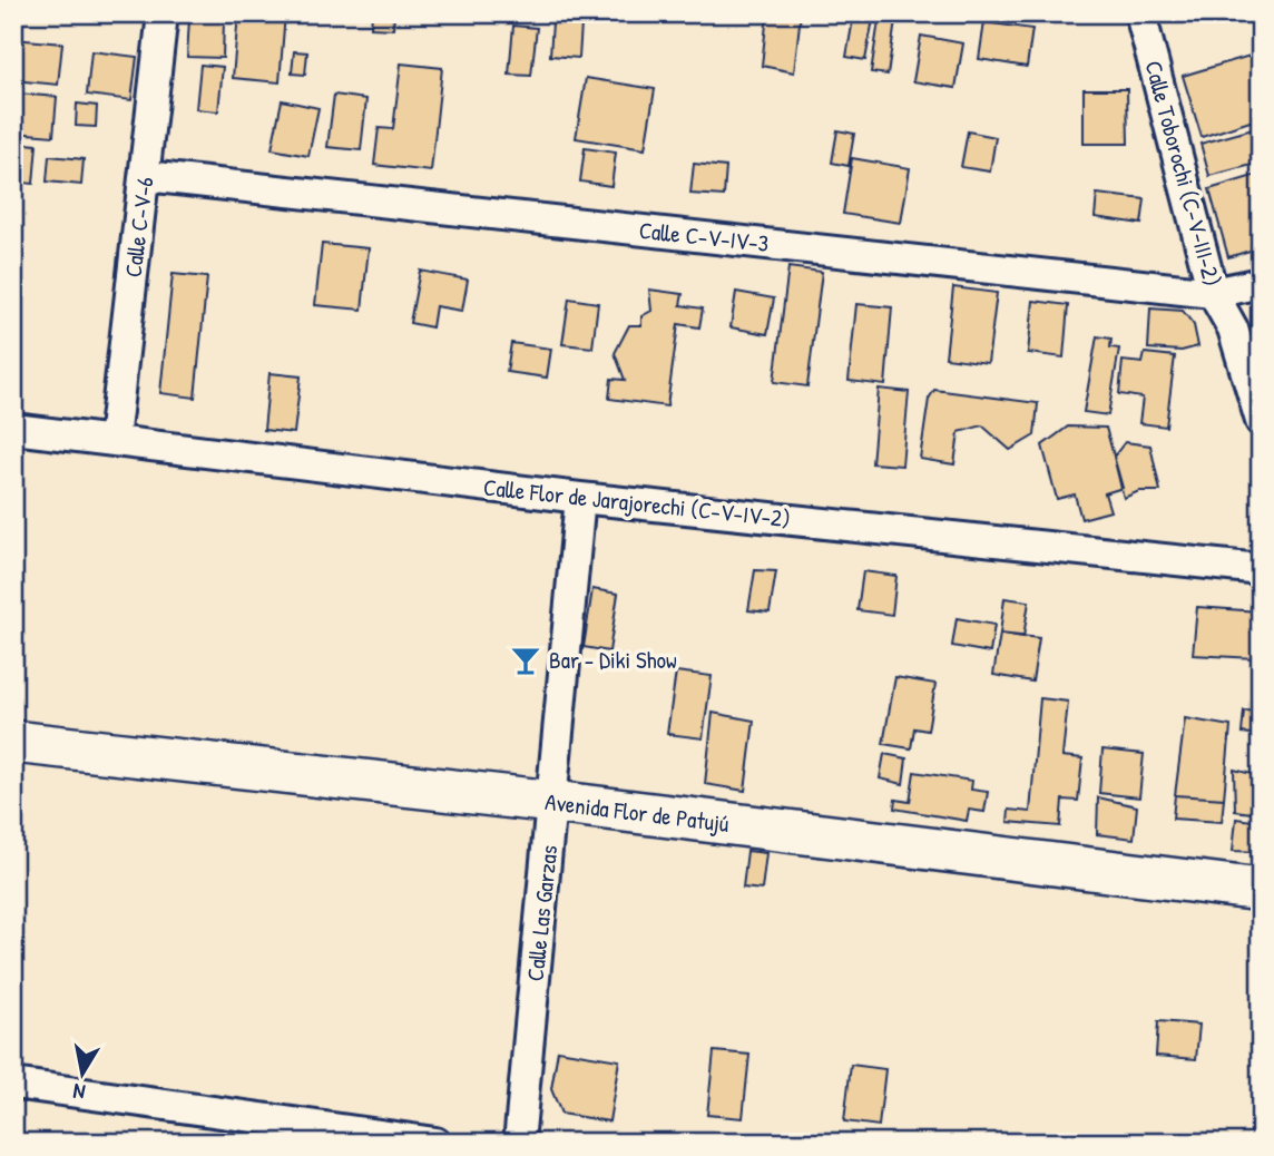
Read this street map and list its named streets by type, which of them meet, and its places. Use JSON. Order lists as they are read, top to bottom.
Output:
{
  "streets": {
    "main road": ["Avenida Flor de Patujú"],
    "street": [
      "Calle Toborochi (C-V-III-2)",
      "Calle C-V-6",
      "Calle C-V-IV-3",
      "Calle Flor de Jarajorechi (C-V-IV-2)",
      "Calle Las Garzas"
    ]
  },
  "crossings": [
    ["Calle Toborochi (C-V-III-2)", "Calle C-V-IV-3"],
    ["Calle C-V-6", "Calle C-V-IV-3"],
    ["Calle C-V-6", "Calle Flor de Jarajorechi (C-V-IV-2)"],
    ["Calle Flor de Jarajorechi (C-V-IV-2)", "Calle Las Garzas"],
    ["Avenida Flor de Patujú", "Calle Las Garzas"]
  ],
  "places": {
    "bar": ["Bar - Diki Show"]
  },
  "north": "bottom"
}
